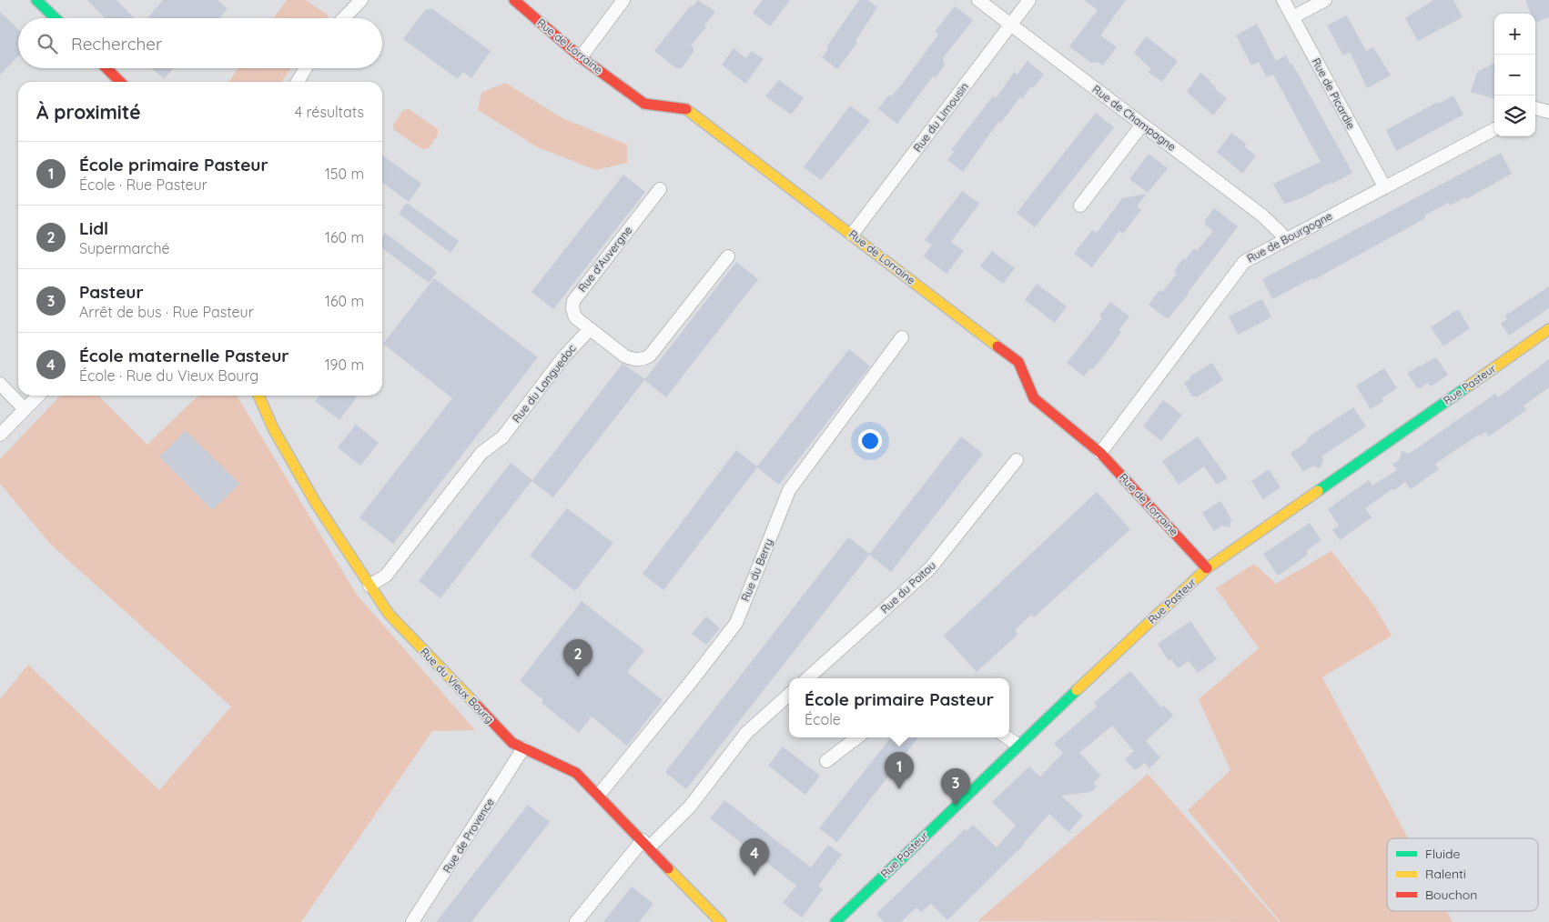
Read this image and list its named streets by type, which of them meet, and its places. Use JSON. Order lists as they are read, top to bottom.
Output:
{
  "streets": {
    "street": [
      "Rue de Lorraine",
      "Rue de Picardie",
      "Rue du Limousin",
      "Rue de Champagne",
      "Rue de Bourgogne",
      "Rue d'Auvergne",
      "Rue du Languedoc",
      "Rue Pasteur",
      "Rue du Berry",
      "Rue du Poitou",
      "Rue du Vieux Bourg",
      "Rue de Provence"
    ]
  },
  "crossings": [
    ["Rue de Lorraine", "Rue du Limousin"],
    ["Rue de Lorraine", "Rue de Bourgogne"],
    ["Rue de Lorraine", "Rue Pasteur"],
    ["Rue de Picardie", "Rue de Bourgogne"],
    ["Rue du Limousin", "Rue de Champagne"],
    ["Rue de Champagne", "Rue de Bourgogne"],
    ["Rue d'Auvergne", "Rue du Languedoc"],
    ["Rue du Languedoc", "Rue du Vieux Bourg"],
    ["Rue du Berry", "Rue du Vieux Bourg"],
    ["Rue du Vieux Bourg", "Rue de Provence"]
  ],
  "legend": ["Fluide", "Ralenti", "Bouchon"],
  "page": {
    "map_buttons": ["+", "−"],
    "search": "Rechercher",
    "heading": ["À proximité", "4 résultats"],
    "list": [
      {
        "mark": "1",
        "name": "École primaire Pasteur",
        "note": "École · Rue Pasteur",
        "value": "150 m"
      },
      {
        "mark": "2",
        "name": "Lidl",
        "note": "Supermarché",
        "value": "160 m"
      },
      {
        "mark": "3",
        "name": "Pasteur",
        "note": "Arrêt de bus · Rue Pasteur",
        "value": "160 m"
      },
      {
        "mark": "4",
        "name": "École maternelle Pasteur",
        "note": "École · Rue du Vieux Bourg",
        "value": "190 m"
      }
    ],
    "pins": [
      "2",
      "1",
      "3",
      "4"
    ],
    "popup": ["École primaire Pasteur", "École"]
  }
}
